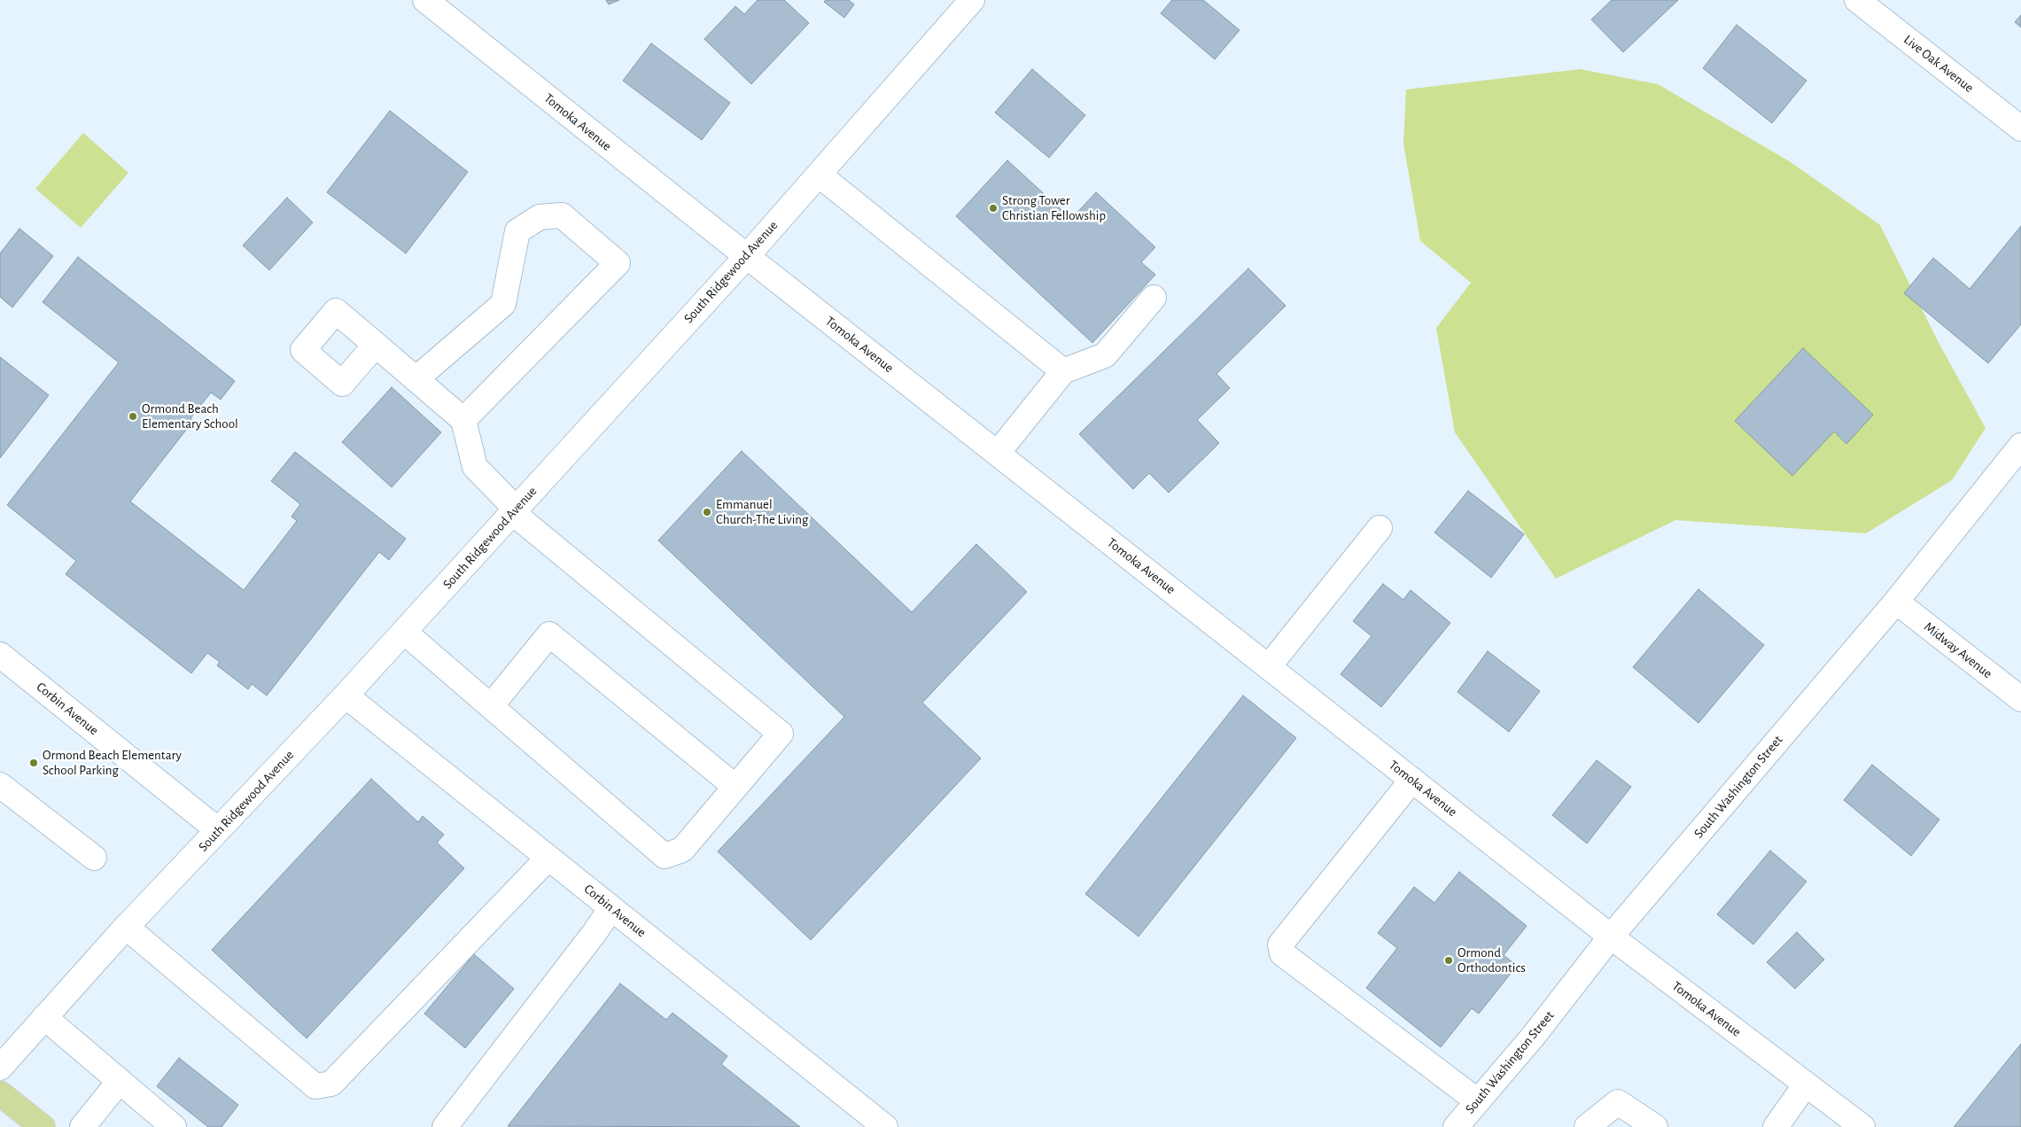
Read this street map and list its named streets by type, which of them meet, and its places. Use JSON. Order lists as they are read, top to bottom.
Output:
{
  "streets": {
    "street": [
      "Live Oak Avenue",
      "Tomoka Avenue",
      "South Ridgewood Avenue",
      "Midway Avenue",
      "Corbin Avenue",
      "South Washington Street"
    ]
  },
  "crossings": [
    ["Tomoka Avenue", "South Ridgewood Avenue"],
    ["Tomoka Avenue", "South Washington Street"],
    ["South Ridgewood Avenue", "Corbin Avenue"],
    ["Midway Avenue", "South Washington Street"]
  ],
  "places": [
    "Strong Tower Christian Fellowship",
    "Ormond Beach Elementary School",
    "Emmanuel Church-The Living",
    "Ormond Beach Elementary School Parking",
    "Ormond Orthodontics"
  ]
}
